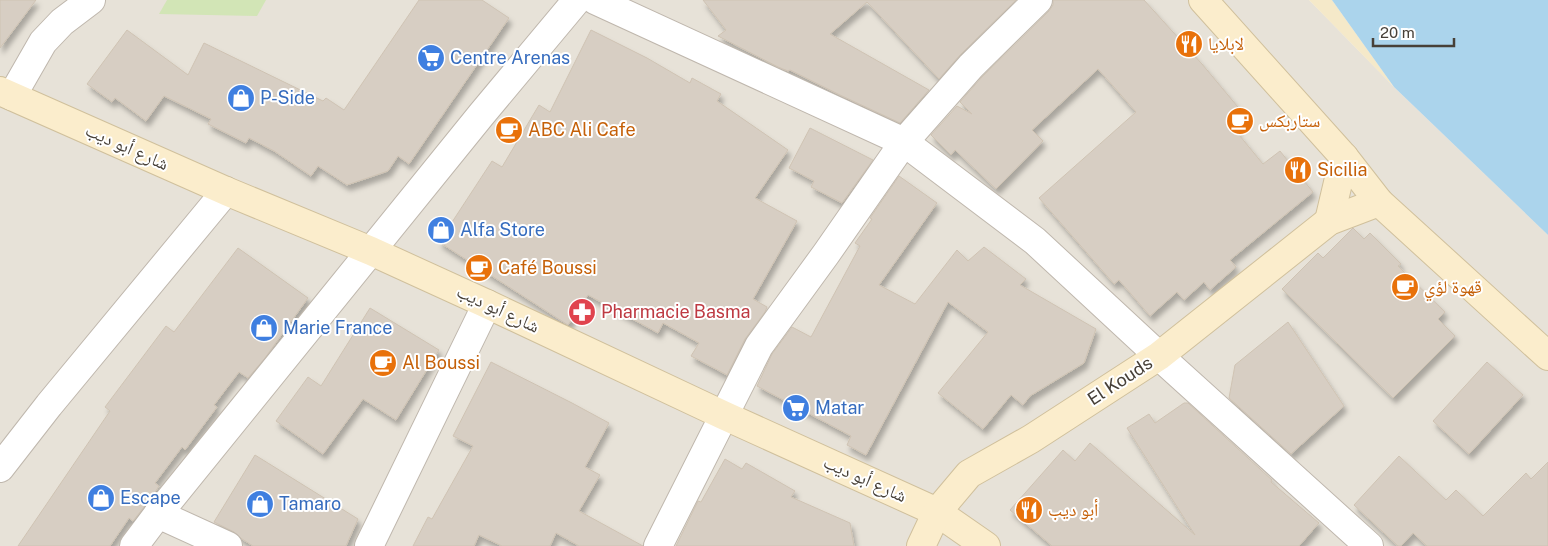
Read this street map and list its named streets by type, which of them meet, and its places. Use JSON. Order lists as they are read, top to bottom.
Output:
{
  "streets": {
    "main road": ["شارع أبو ديب", "El Kouds"]
  },
  "crossings": [
    ["شارع أبو ديب", "El Kouds"]
  ],
  "places": {
    "restaurant": ["لابلايا", "Sicilia", "أبو ديب"],
    "supermarket": ["Centre Arenas", "Matar"],
    "shop": [
      "P-Side",
      "Alfa Store",
      "Marie France",
      "Escape",
      "Tamaro"
    ],
    "cafe": [
      "ستاربكس",
      "ABC Ali Cafe",
      "Café Boussi",
      "قهوة لؤي",
      "Al Boussi"
    ],
    "pharmacy": ["Pharmacie Basma"]
  },
  "scale_bar": "20 m"
}
